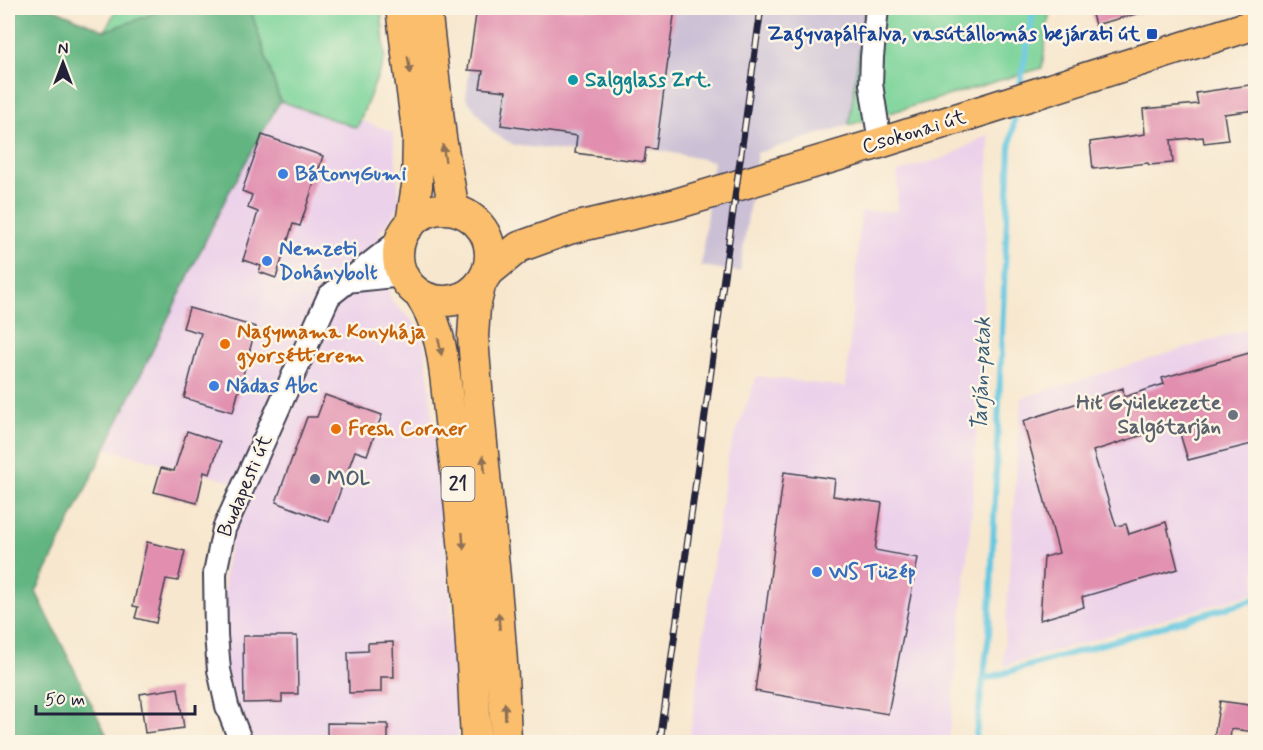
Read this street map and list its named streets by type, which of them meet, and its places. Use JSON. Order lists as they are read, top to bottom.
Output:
{
  "streets": {
    "main road": ["Csokonai út", "21"],
    "street": ["Budapesti út"]
  },
  "crossings": [
    ["21", "Budapesti út"]
  ],
  "water": ["Tarján-patak"],
  "places": {
    "transit": ["Zagyvapálfalva, vasútállomás bejárati út"],
    "other": [
      "Salgglass Zrt.",
      "BátonyGumi",
      "Nemzeti Dohánybolt",
      "Nagymama Konyhája gyorsétterem",
      "Nádas Abc",
      "Hit Gyülekezete Salgótarján",
      "Fresh Corner",
      "MOL",
      "WS Tüzép"
    ]
  },
  "scale_bar": "50 m",
  "north": "top"
}
